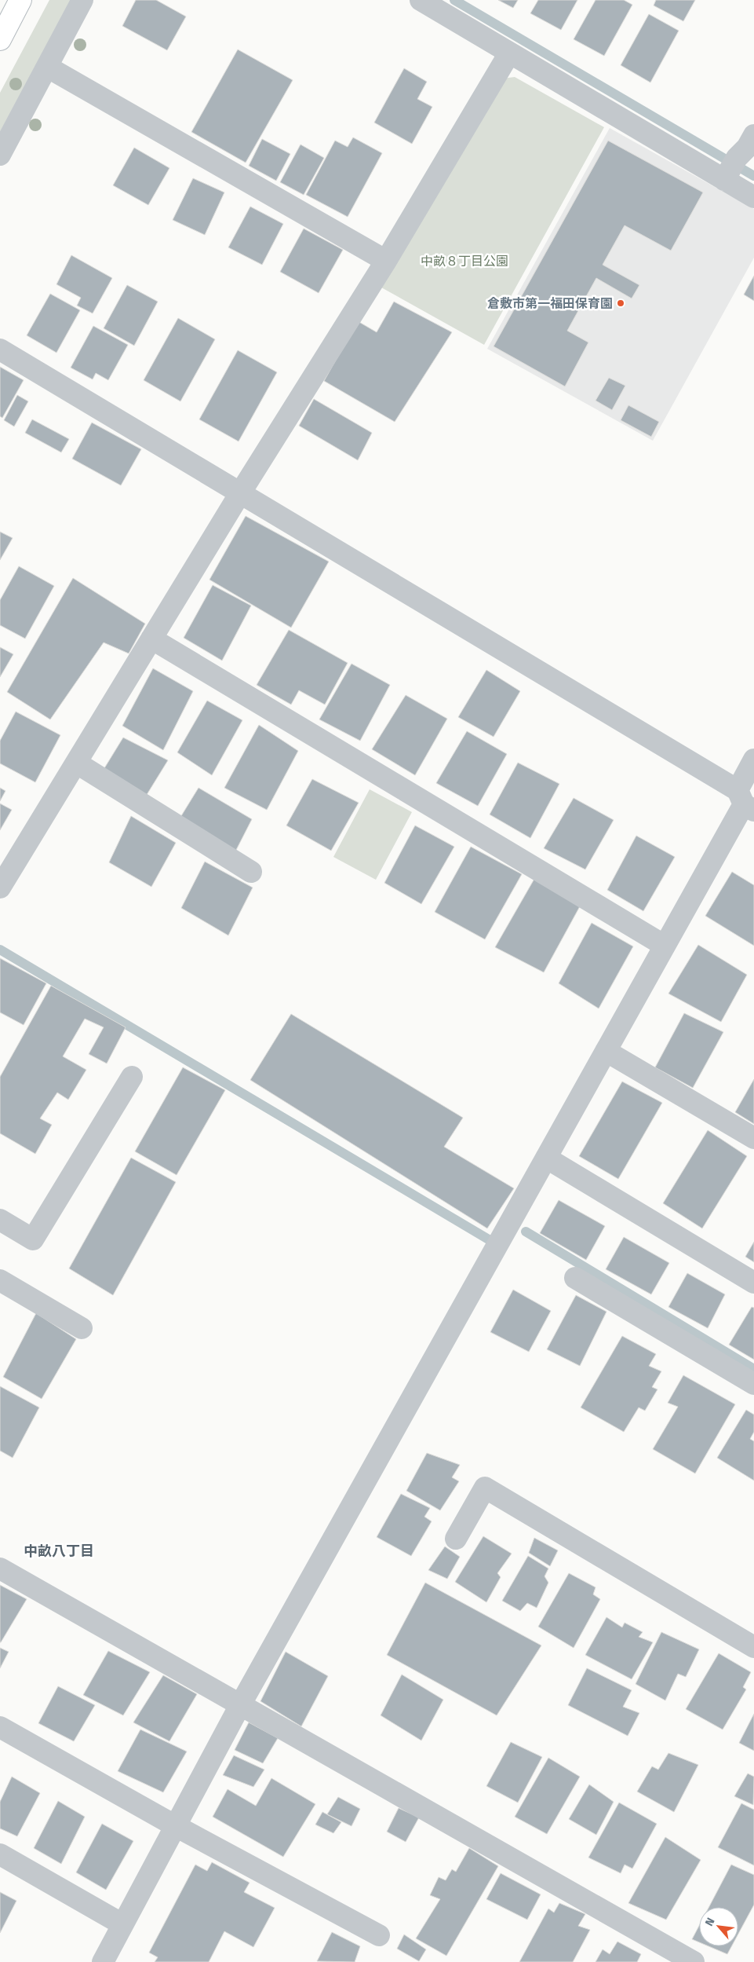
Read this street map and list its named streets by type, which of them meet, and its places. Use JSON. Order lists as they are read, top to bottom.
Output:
{
  "districts": ["中畝八丁目"],
  "parks": ["中畝８丁目公園"],
  "places": ["倉敷市第一福田保育園"],
  "north": "top left"
}
